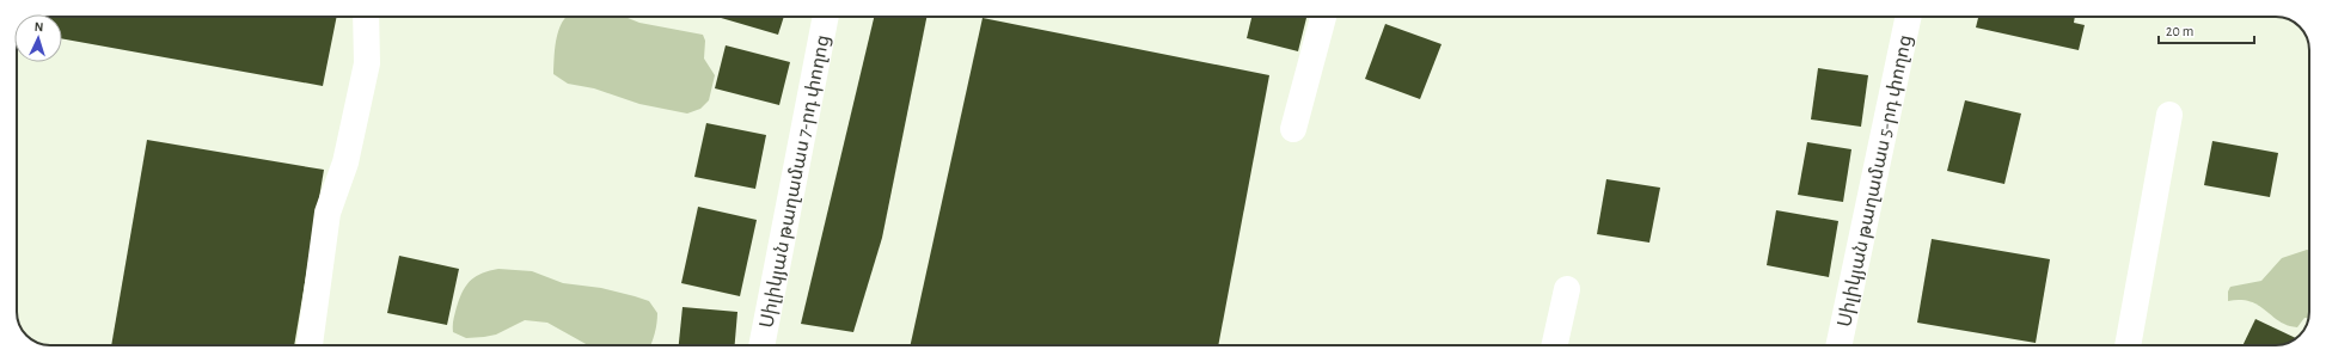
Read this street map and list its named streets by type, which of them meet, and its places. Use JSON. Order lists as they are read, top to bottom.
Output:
{
  "streets": {
    "street": ["Սիլիկյան թաղամաս 7-րդ փողոց", "Սիլիկյան թաղամաս 5-րդ փողոց"]
  },
  "scale_bar": "20 m",
  "north": "top"
}
